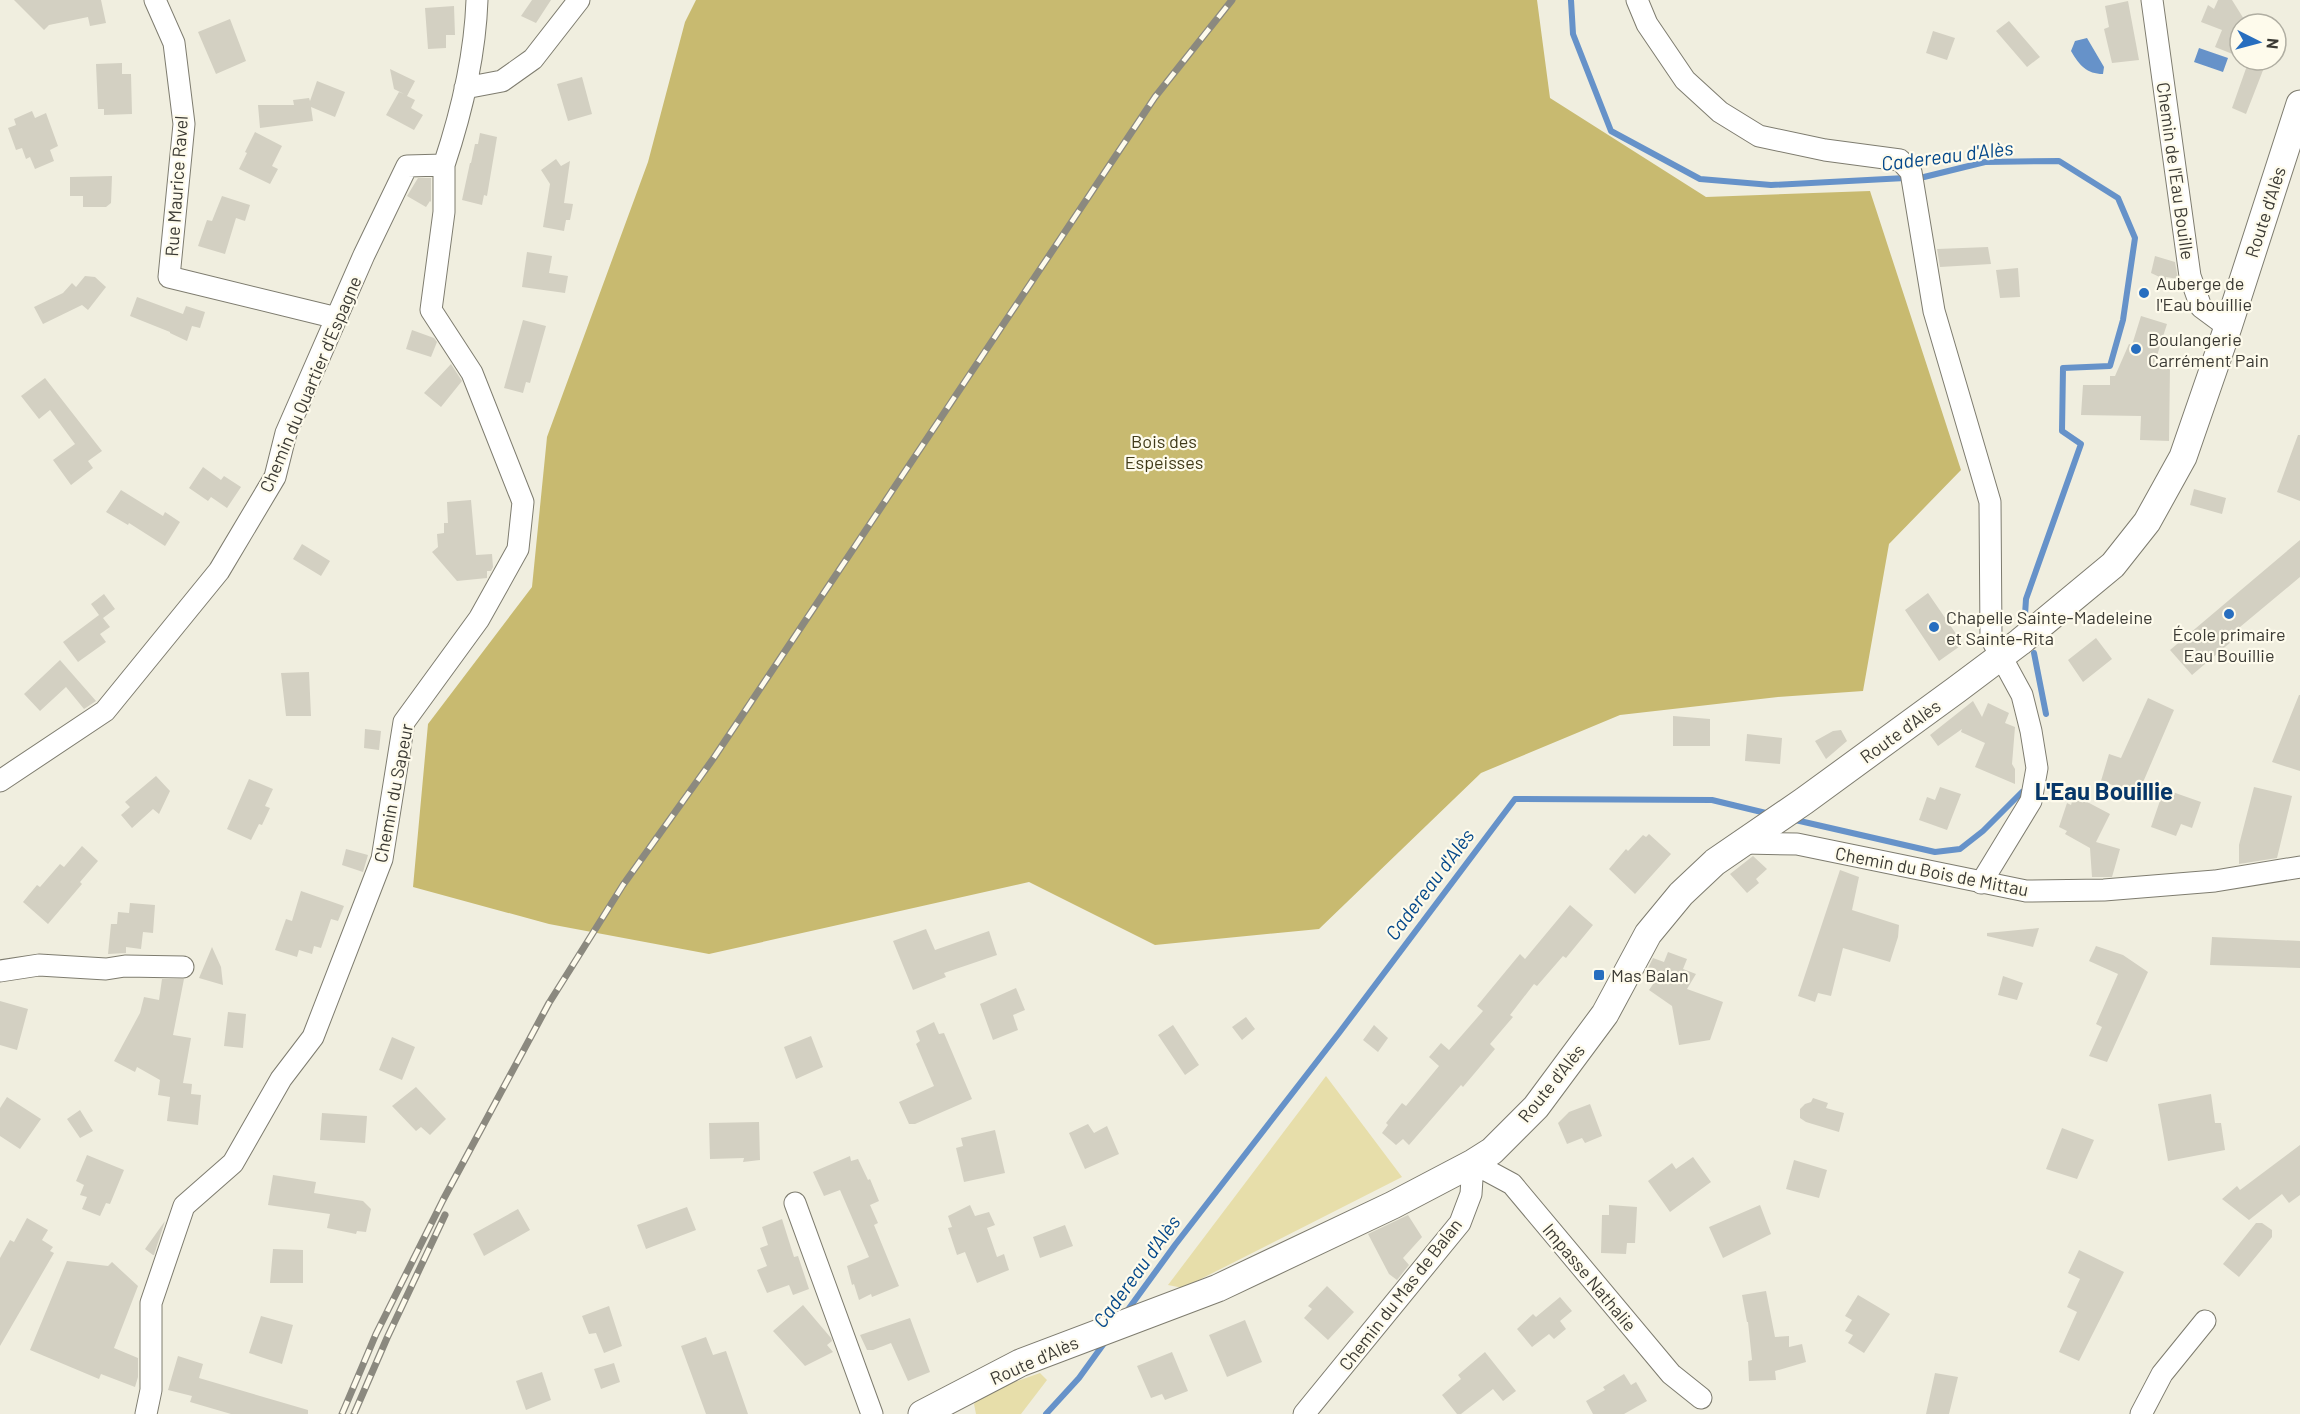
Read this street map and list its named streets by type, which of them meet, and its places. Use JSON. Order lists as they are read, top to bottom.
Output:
{
  "streets": {
    "main road": ["Route d'Alès"],
    "street": [
      "Chemin de l'Eau Bouille",
      "Rue Maurice Ravel",
      "Chemin du Quartier d'Espagne",
      "Chemin du Sapeur",
      "Chemin du Bois de Mittau",
      "Impasse Nathalie",
      "Chemin du Mas de Balan"
    ]
  },
  "crossings": [
    ["Chemin de l'Eau Bouille", "Route d'Alès"],
    ["Rue Maurice Ravel", "Chemin du Quartier d'Espagne"],
    ["Route d'Alès", "Chemin du Bois de Mittau"],
    ["Route d'Alès", "Impasse Nathalie"],
    ["Route d'Alès", "Chemin du Mas de Balan"],
    ["Chemin du Quartier d'Espagne", "Chemin du Sapeur"],
    ["Impasse Nathalie", "Chemin du Mas de Balan"]
  ],
  "districts": ["L'Eau Bouillie"],
  "water": ["Cadereau d'Alès"],
  "parks": ["Bois des Espeisses"],
  "places": {
    "other": [
      "Auberge de l'Eau bouillie",
      "Boulangerie Carrément Pain",
      "École primaire Eau Bouillie",
      "Chapelle Sainte-Madeleine et Sainte-Rita"
    ],
    "transit": ["Mas Balan"]
  },
  "north": "right"
}
